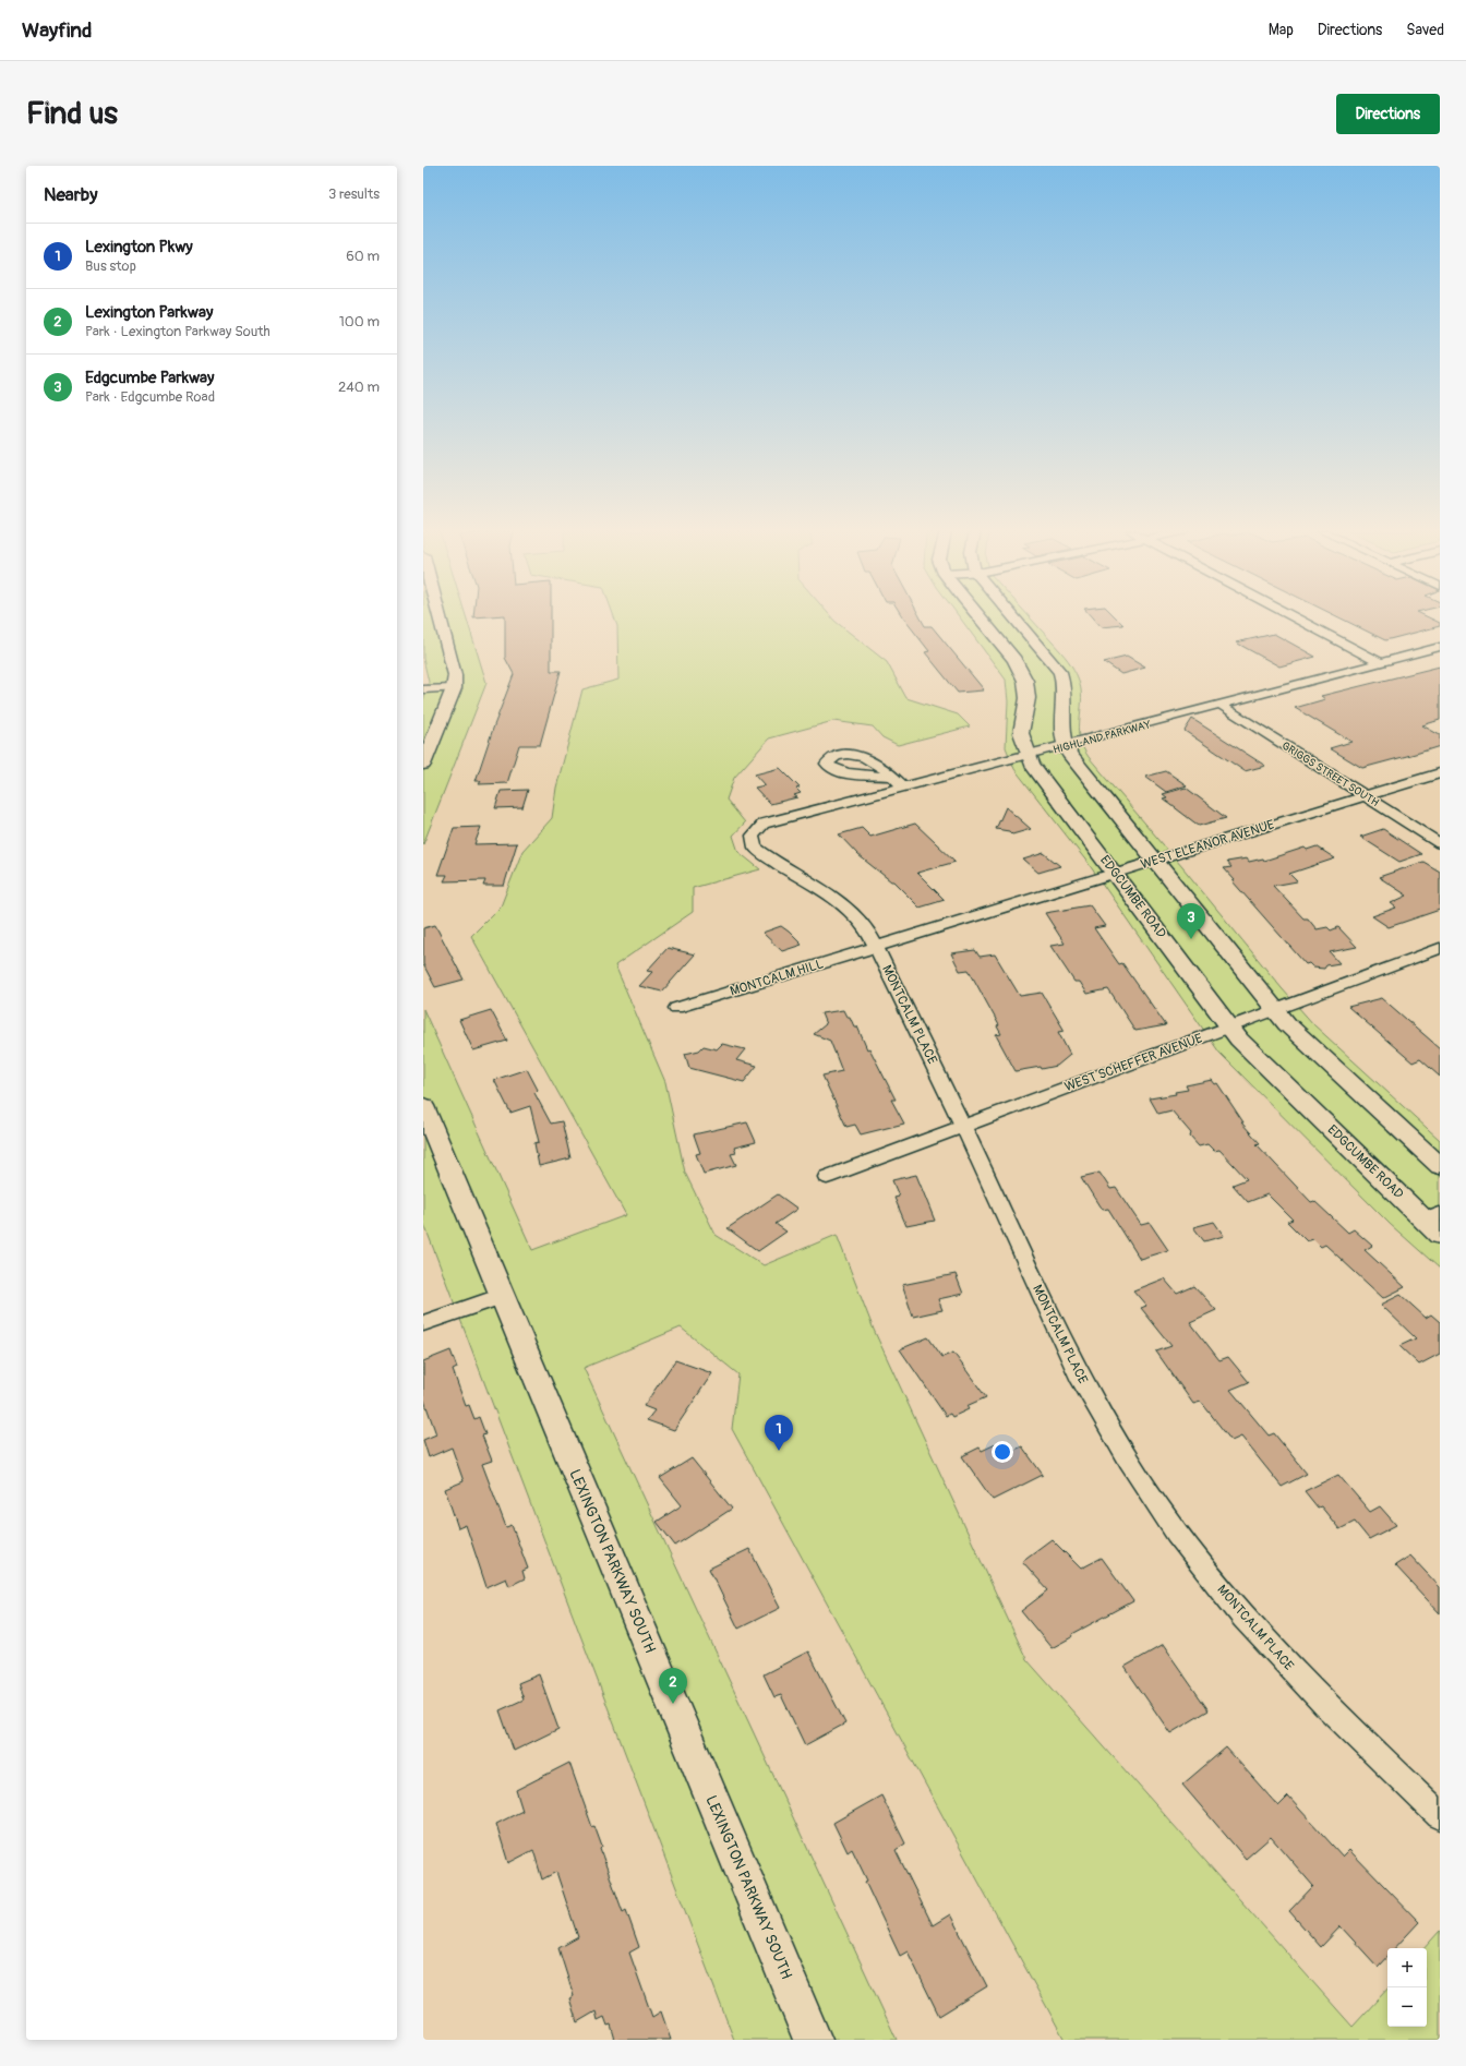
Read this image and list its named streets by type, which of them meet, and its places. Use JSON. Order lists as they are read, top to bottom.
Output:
{
  "streets": {
    "street": [
      "HIGHLAND PARKWAY",
      "GRIGGS STREET SOUTH",
      "WEST ELEANOR AVENUE",
      "EDGCUMBE ROAD",
      "MONTCALM HILL",
      "MONTCALM PLACE",
      "WEST SCHEFFER AVENUE",
      "LEXINGTON PARKWAY SOUTH"
    ]
  },
  "crossings": [
    ["HIGHLAND PARKWAY", "GRIGGS STREET SOUTH"],
    ["HIGHLAND PARKWAY", "EDGCUMBE ROAD"],
    ["HIGHLAND PARKWAY", "MONTCALM PLACE"],
    ["GRIGGS STREET SOUTH", "WEST ELEANOR AVENUE"],
    ["WEST ELEANOR AVENUE", "EDGCUMBE ROAD"],
    ["WEST ELEANOR AVENUE", "MONTCALM HILL"],
    ["WEST ELEANOR AVENUE", "MONTCALM PLACE"],
    ["EDGCUMBE ROAD", "WEST SCHEFFER AVENUE"],
    ["MONTCALM HILL", "MONTCALM PLACE"],
    ["MONTCALM PLACE", "WEST SCHEFFER AVENUE"]
  ],
  "page": {
    "header": "Wayfind",
    "nav": ["Map", "Directions", "Saved"],
    "buttons": "Directions",
    "title": "Find us",
    "heading": ["Nearby", "3 results"],
    "list": [
      {
        "mark": "1",
        "name": "Lexington Pkwy",
        "note": "Bus stop",
        "value": "60 m"
      },
      {
        "mark": "2",
        "name": "Lexington Parkway",
        "note": "Park · Lexington Parkway South",
        "value": "100 m"
      },
      {
        "mark": "3",
        "name": "Edgcumbe Parkway",
        "note": "Park · Edgcumbe Road",
        "value": "240 m"
      }
    ],
    "pins": ["3", "1", "2"],
    "map_buttons": ["+", "−"]
  }
}
